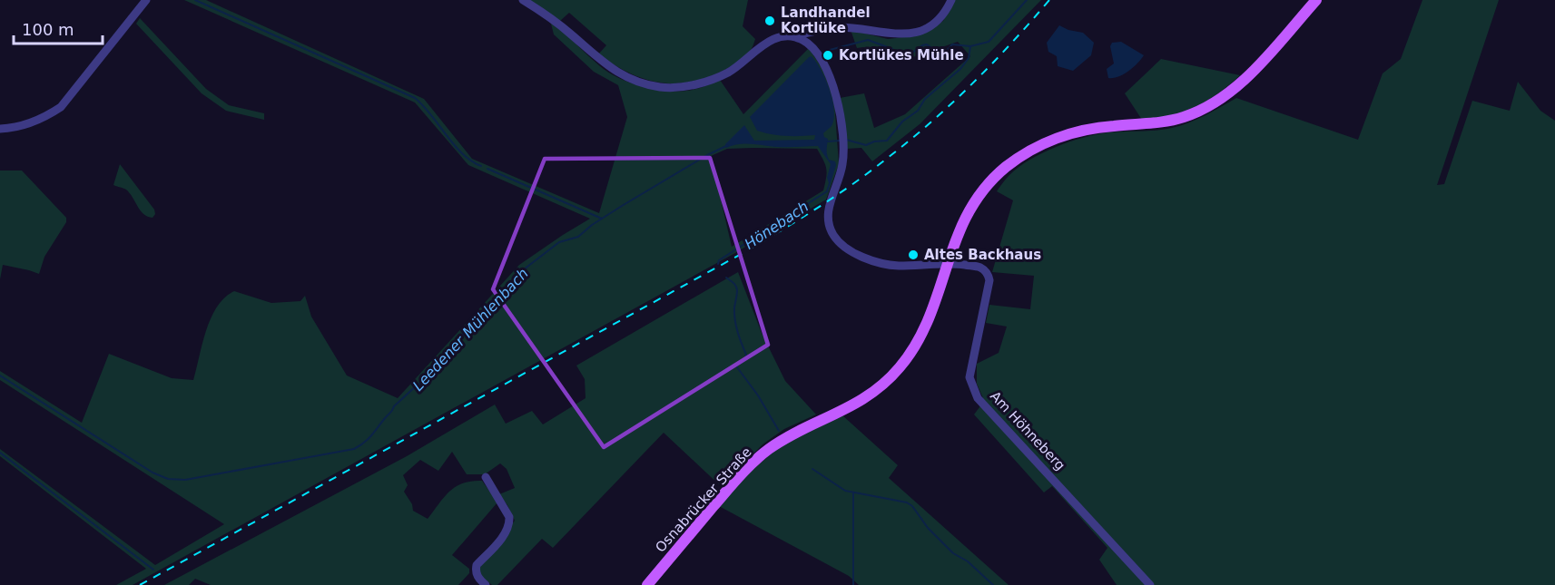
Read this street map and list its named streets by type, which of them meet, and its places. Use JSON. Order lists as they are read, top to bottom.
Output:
{
  "streets": {
    "main road": ["Osnabrücker Straße"],
    "street": ["Am Höhneberg"]
  },
  "crossings": [
    ["Am Höhneberg", "Osnabrücker Straße"]
  ],
  "water": ["Hönebach", "Leedener Mühlenbach"],
  "places": ["Landhandel Kortlüke", "Kortlükes Mühle", "Altes Backhaus"],
  "scale_bar": "100 m"
}
